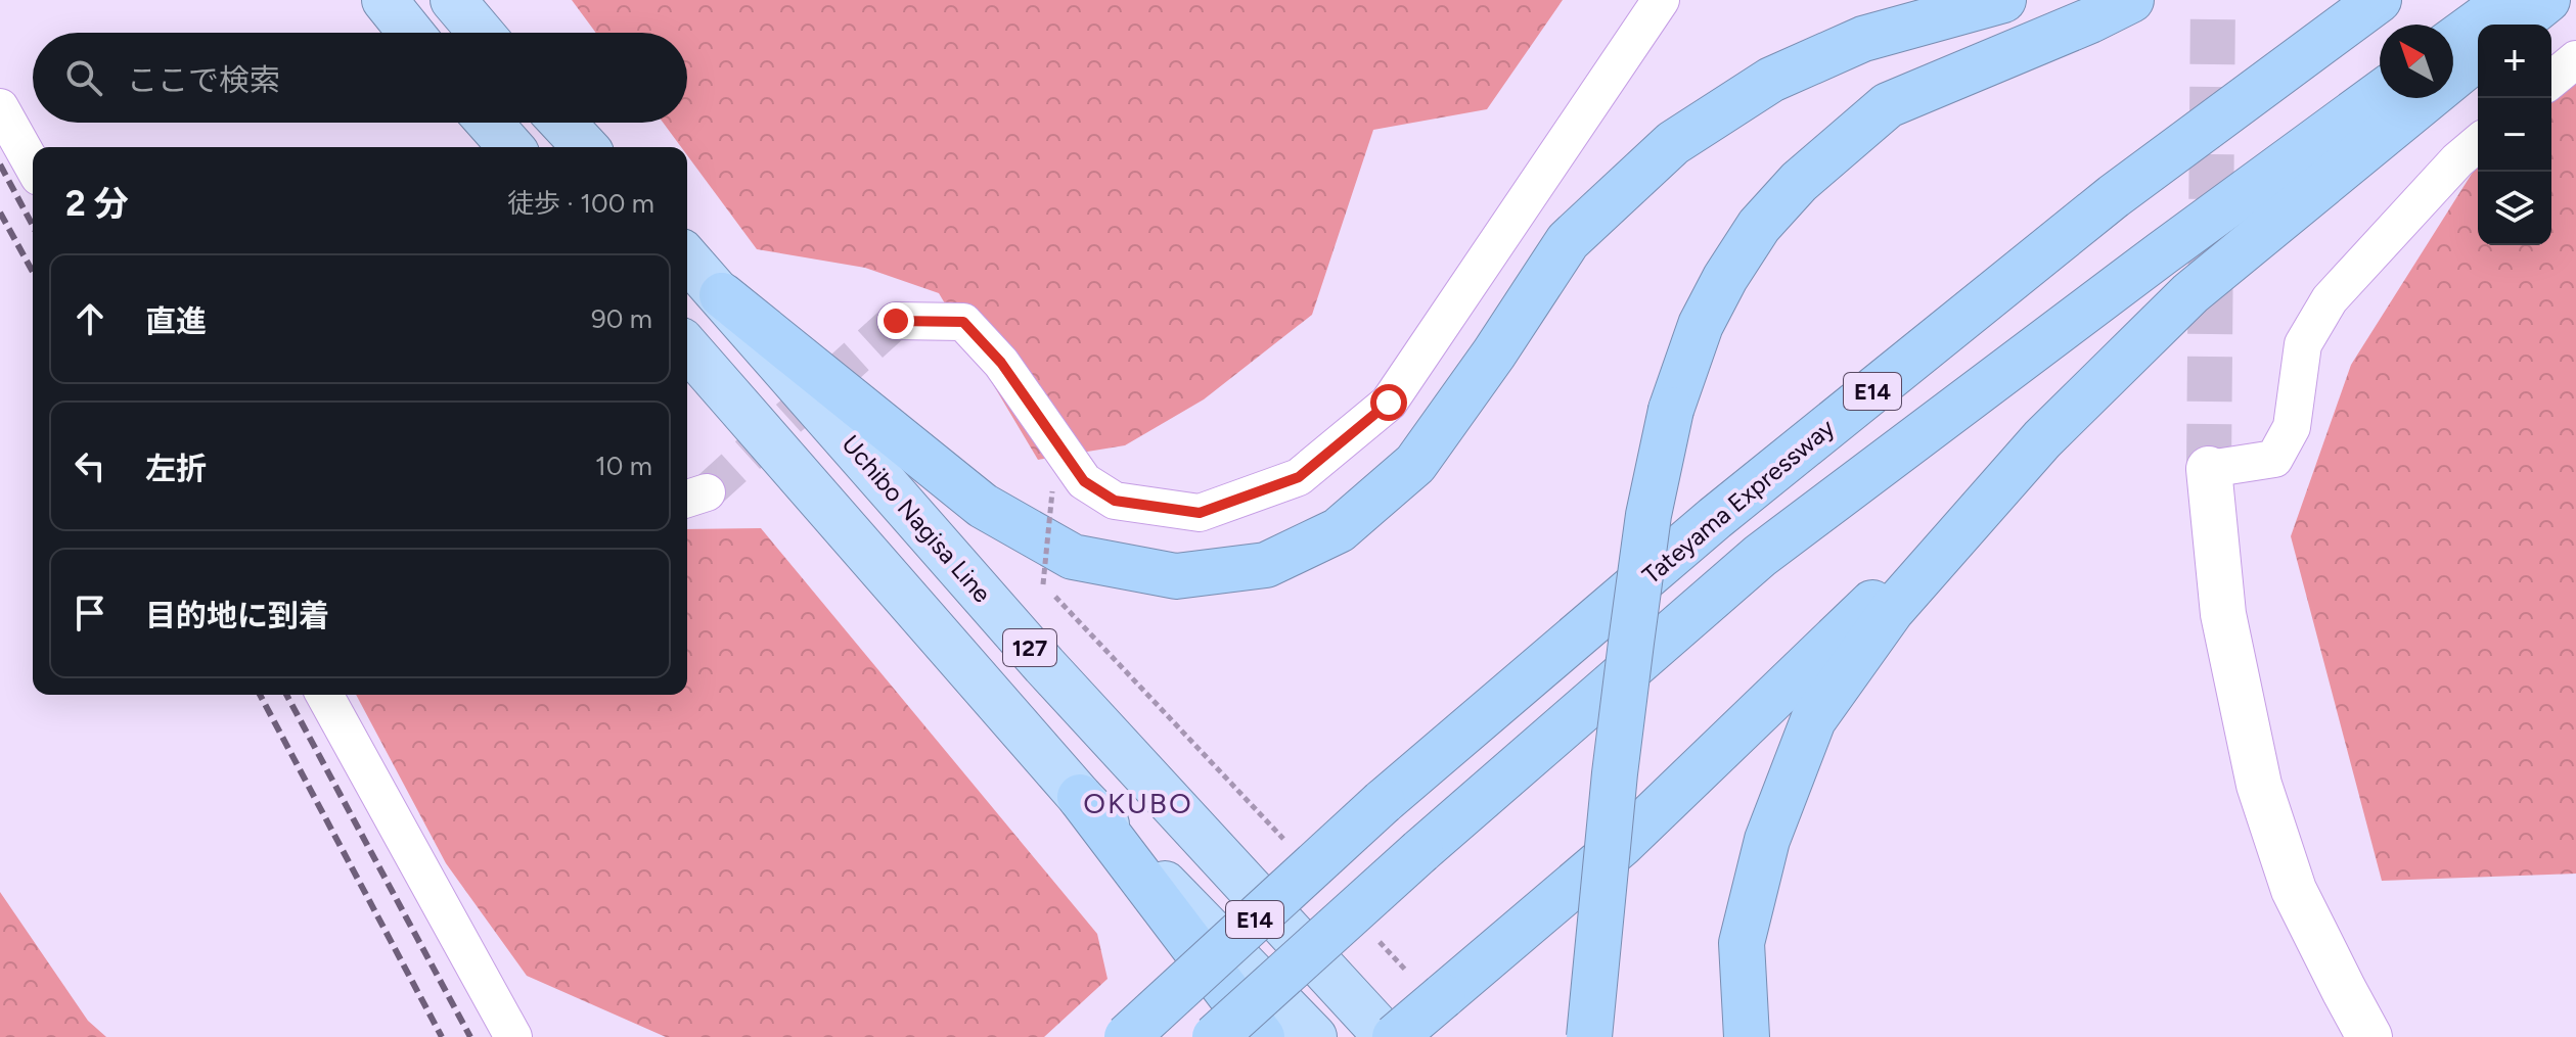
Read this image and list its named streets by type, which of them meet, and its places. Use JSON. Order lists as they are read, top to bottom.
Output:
{
  "streets": {
    "highway": [
      "E14",
      "Tateyama Expressway",
      "Uchibo Nagisa Line",
      "127"
    ]
  },
  "districts": ["OKUBO"],
  "north": "top left",
  "page": {
    "map_buttons": ["+", "−"],
    "search": "ここで検索",
    "heading": ["2 分", "徒歩 · 100 m"],
    "list": [
      ["直進", "90 m"],
      ["左折", "10 m"],
      "目的地に到着"
    ]
  }
}
